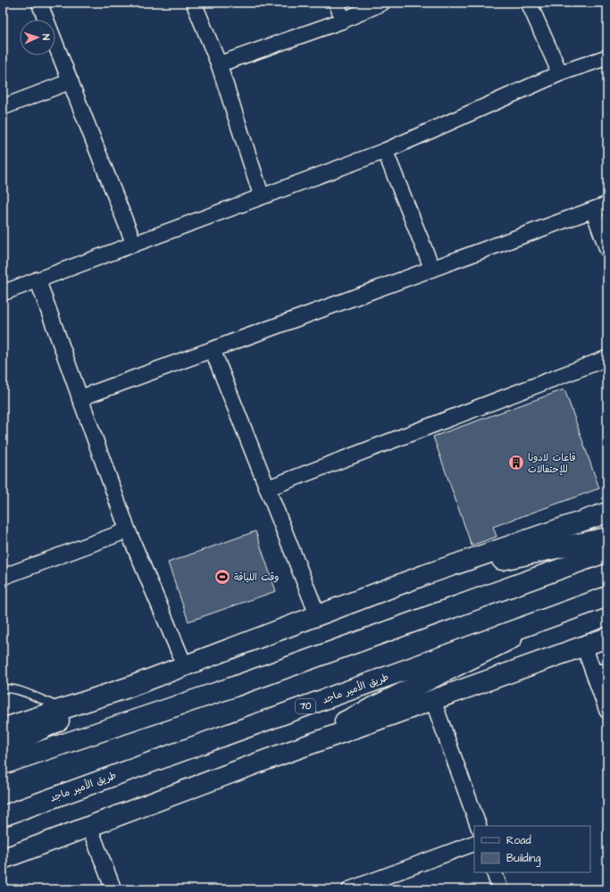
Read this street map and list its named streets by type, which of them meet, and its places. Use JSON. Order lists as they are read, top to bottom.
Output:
{
  "streets": {
    "main road": ["طريق الأمير ماجد", "70"]
  },
  "places": {
    "building": ["قاعات لادونا للإحتفالات"],
    "sports": ["وقت اللياقة"]
  },
  "legend": ["Road", "Building"],
  "north": "right"
}
